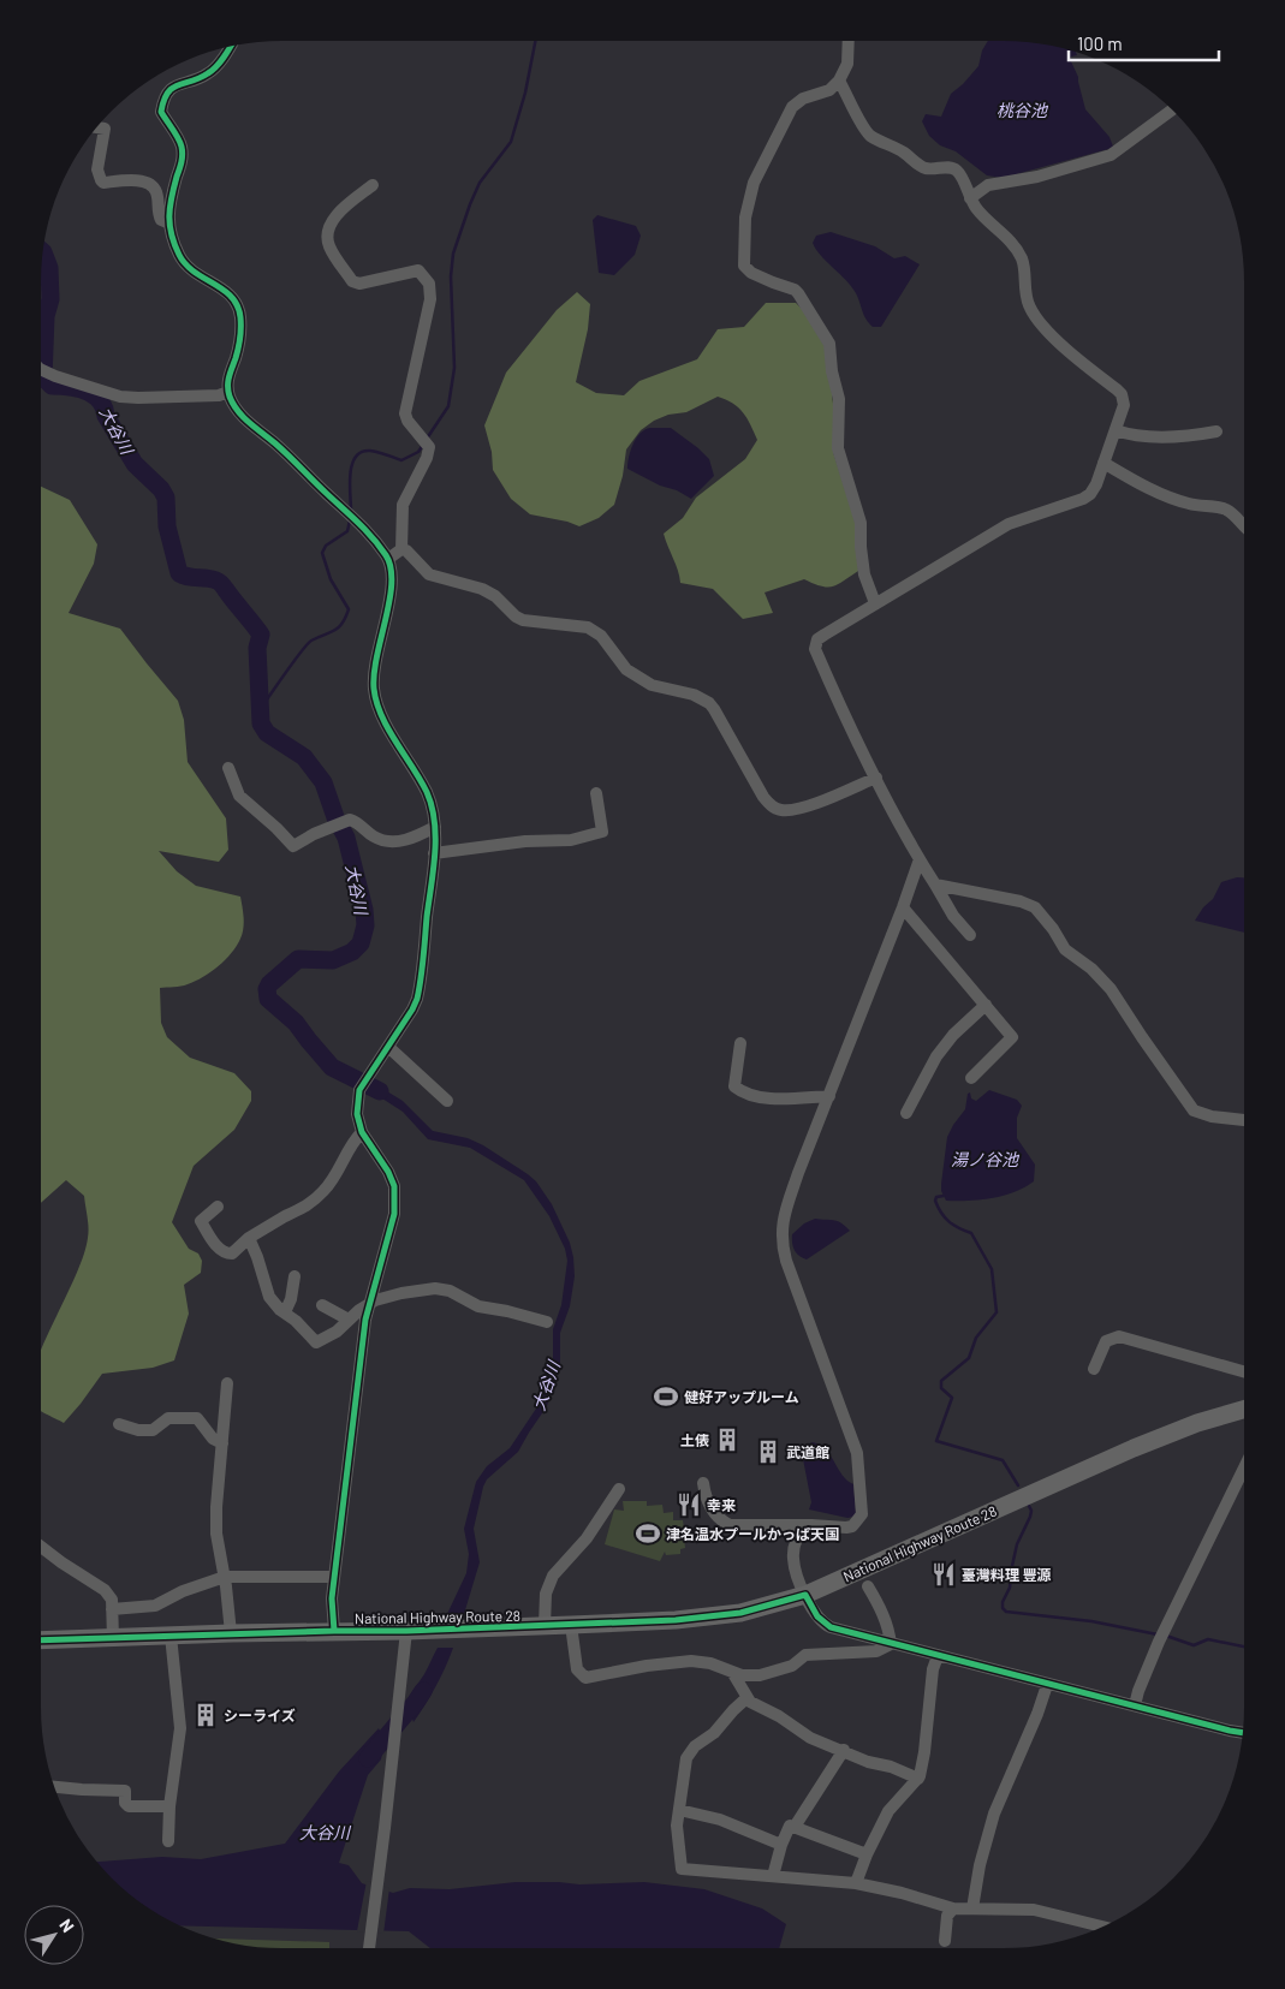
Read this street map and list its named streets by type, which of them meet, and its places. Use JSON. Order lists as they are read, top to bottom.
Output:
{
  "streets": {
    "highway": ["National Highway Route 28"]
  },
  "water": ["桃谷池", "大谷川", "湯ノ谷池"],
  "places": {
    "sports": ["健好アップルーム", "津名温水プールかっぱ天国"],
    "building": ["土俵", "武道館", "シーライズ"],
    "restaurant": ["幸来", "臺灣料理 豐源"]
  },
  "scale_bar": "100 m",
  "north": "top right"
}
